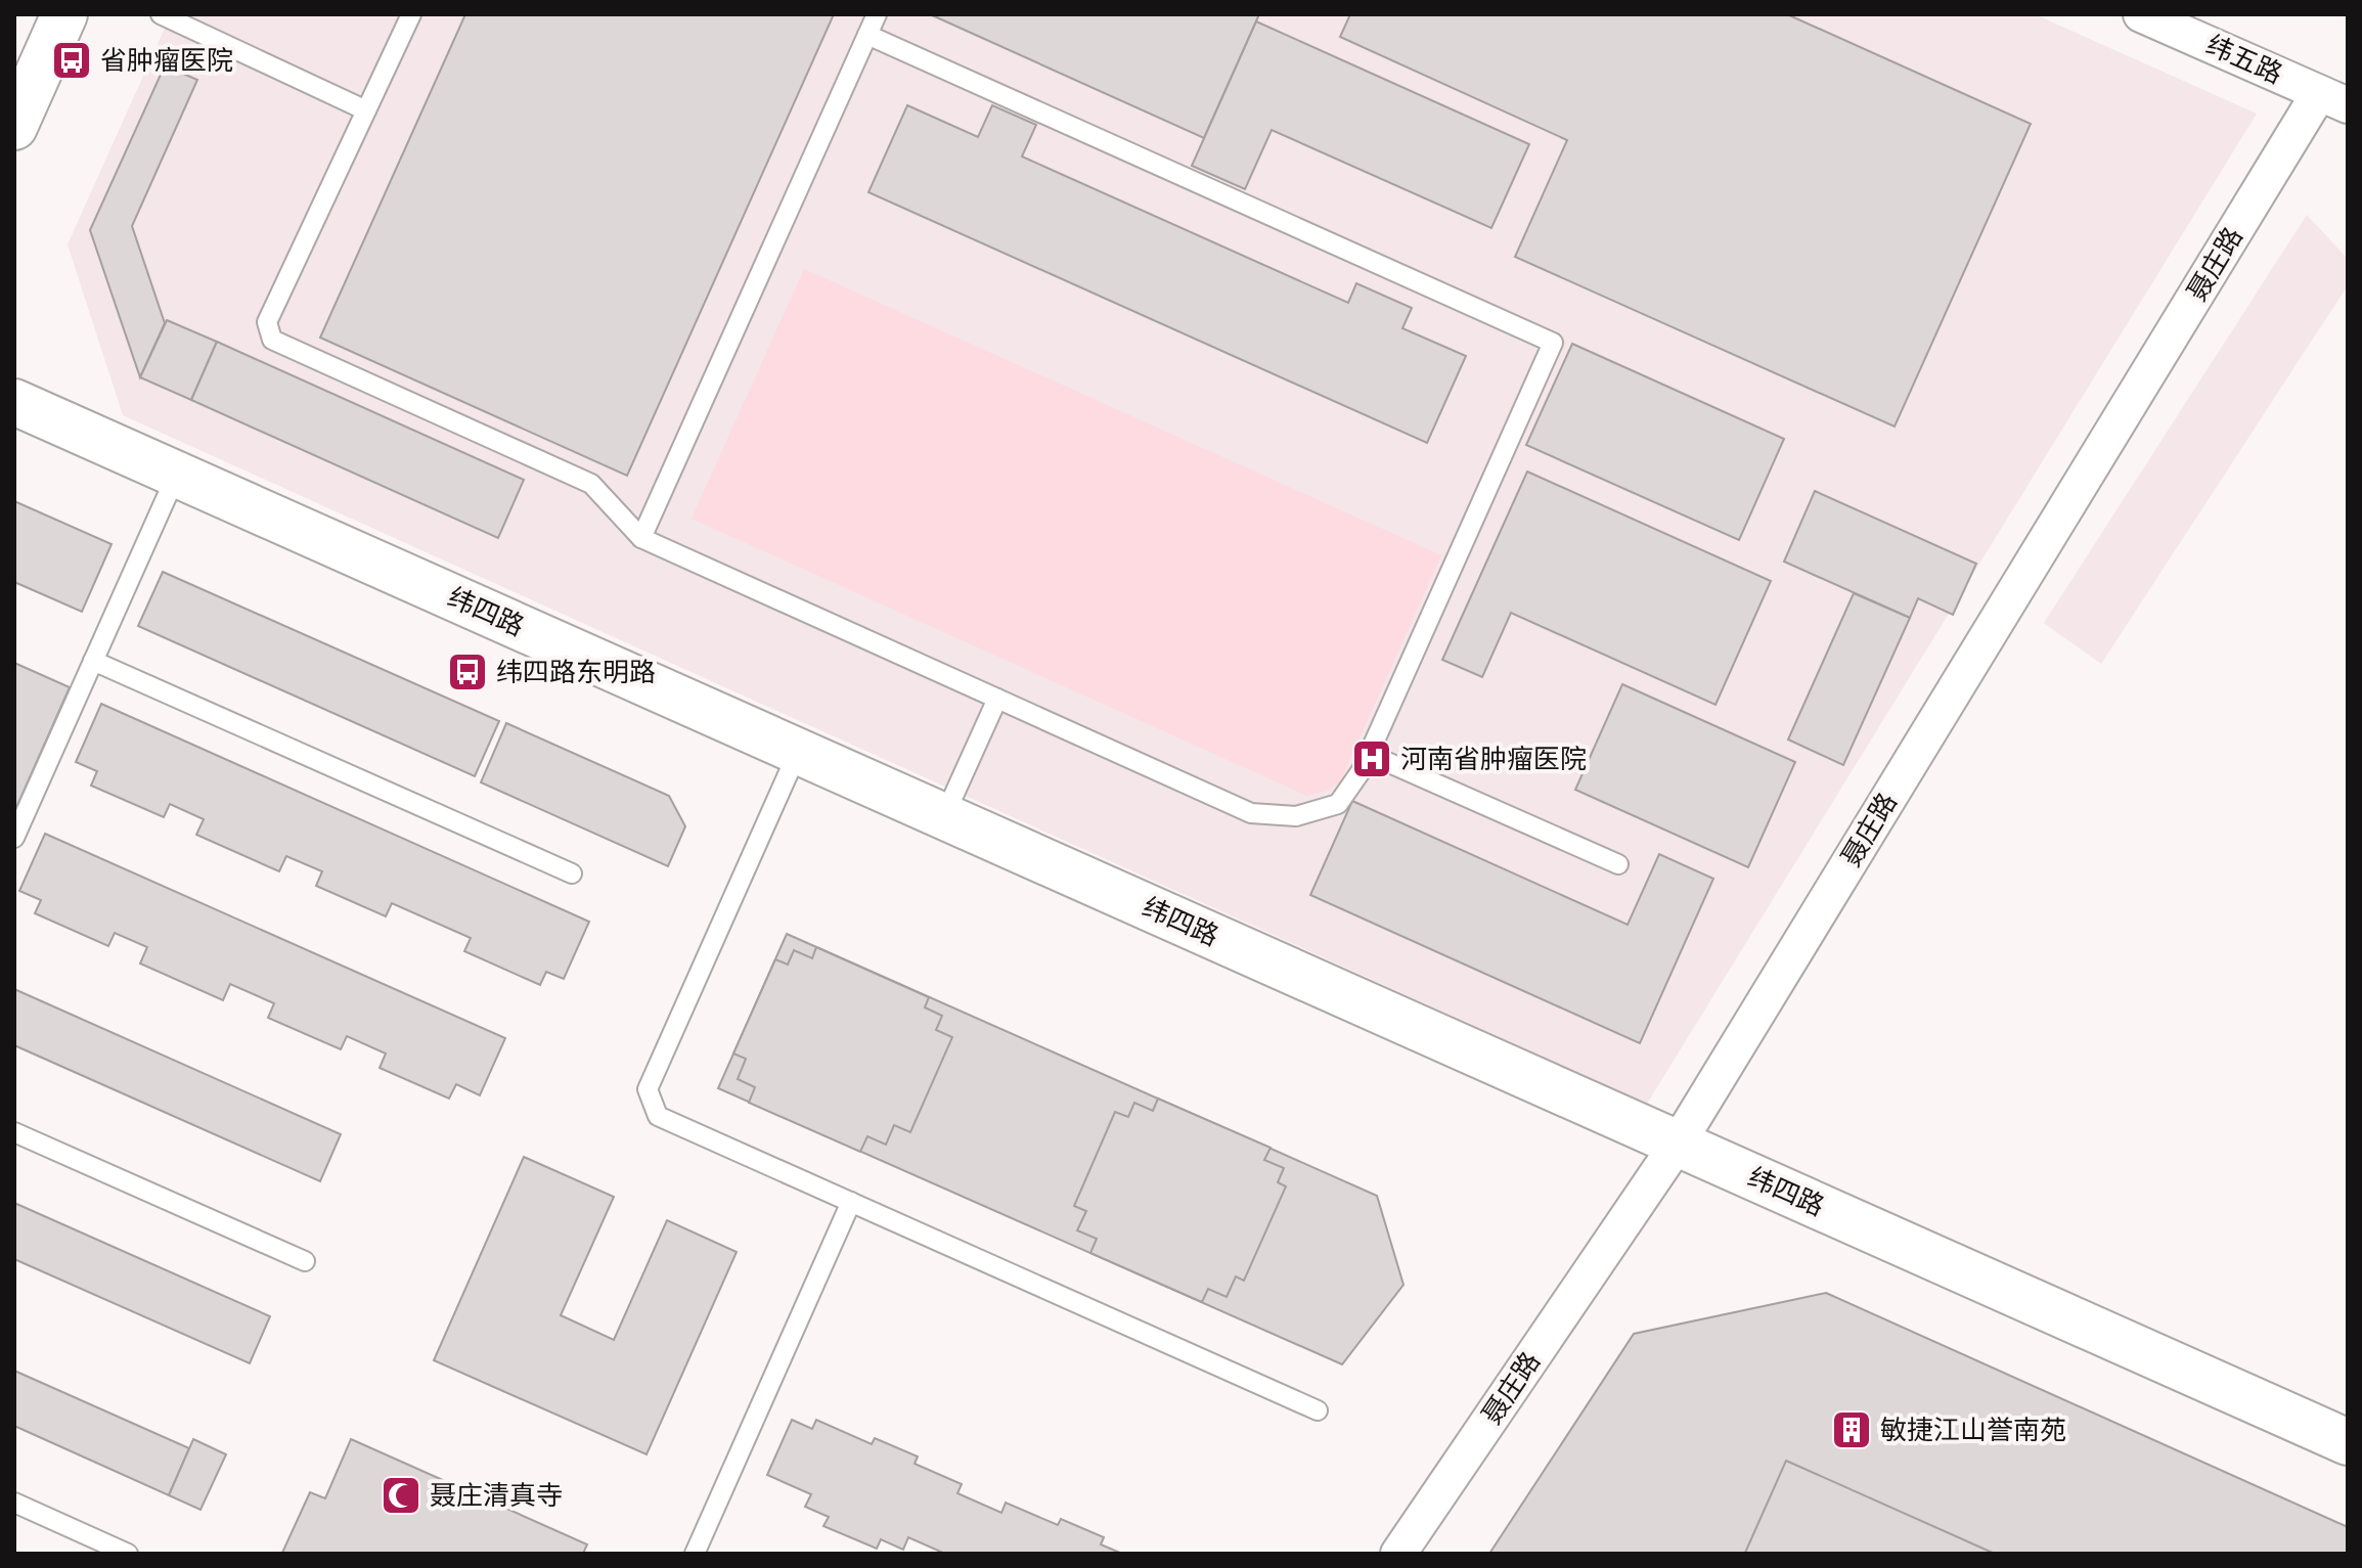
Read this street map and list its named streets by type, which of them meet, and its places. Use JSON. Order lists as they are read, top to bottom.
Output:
{
  "streets": {
    "street": ["纬五路", "聂庄路", "纬四路"]
  },
  "crossings": [
    ["纬五路", "聂庄路"],
    ["聂庄路", "纬四路"]
  ],
  "places": {
    "bus stop": ["省肿瘤医院", "纬四路东明路"],
    "hospital": ["河南省肿瘤医院"],
    "building": ["敏捷江山誉南苑"],
    "mosque": ["聂庄清真寺"]
  }
}
